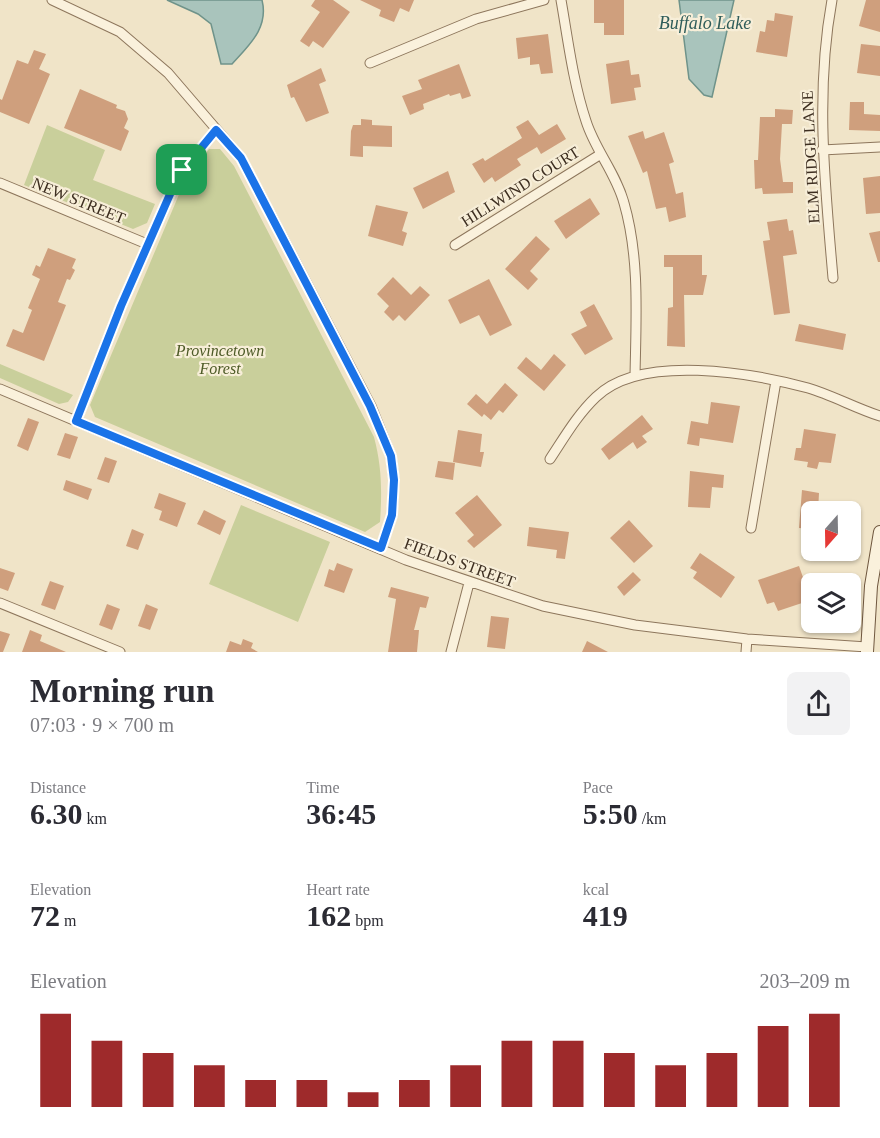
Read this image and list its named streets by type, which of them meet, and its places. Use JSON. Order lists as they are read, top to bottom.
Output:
{
  "streets": {
    "street": [
      "ELM RIDGE LANE",
      "HILLWIND COURT",
      "NEW STREET",
      "FIELDS STREET"
    ]
  },
  "water": ["Buffalo Lake"],
  "parks": ["Provincetown Forest"],
  "north": "bottom",
  "page": {
    "heading": ["Morning run", "07:03 · 9 × 700 m"],
    "stats": [
      ["Distance", "6.30 km"],
      ["Time", "36:45"],
      ["Pace", "5:50 /km"],
      ["Elevation", "72 m"],
      ["Heart rate", "162 bpm"],
      ["kcal", "419"]
    ],
    "chart": ["Elevation", "203–209 m"]
  }
}
